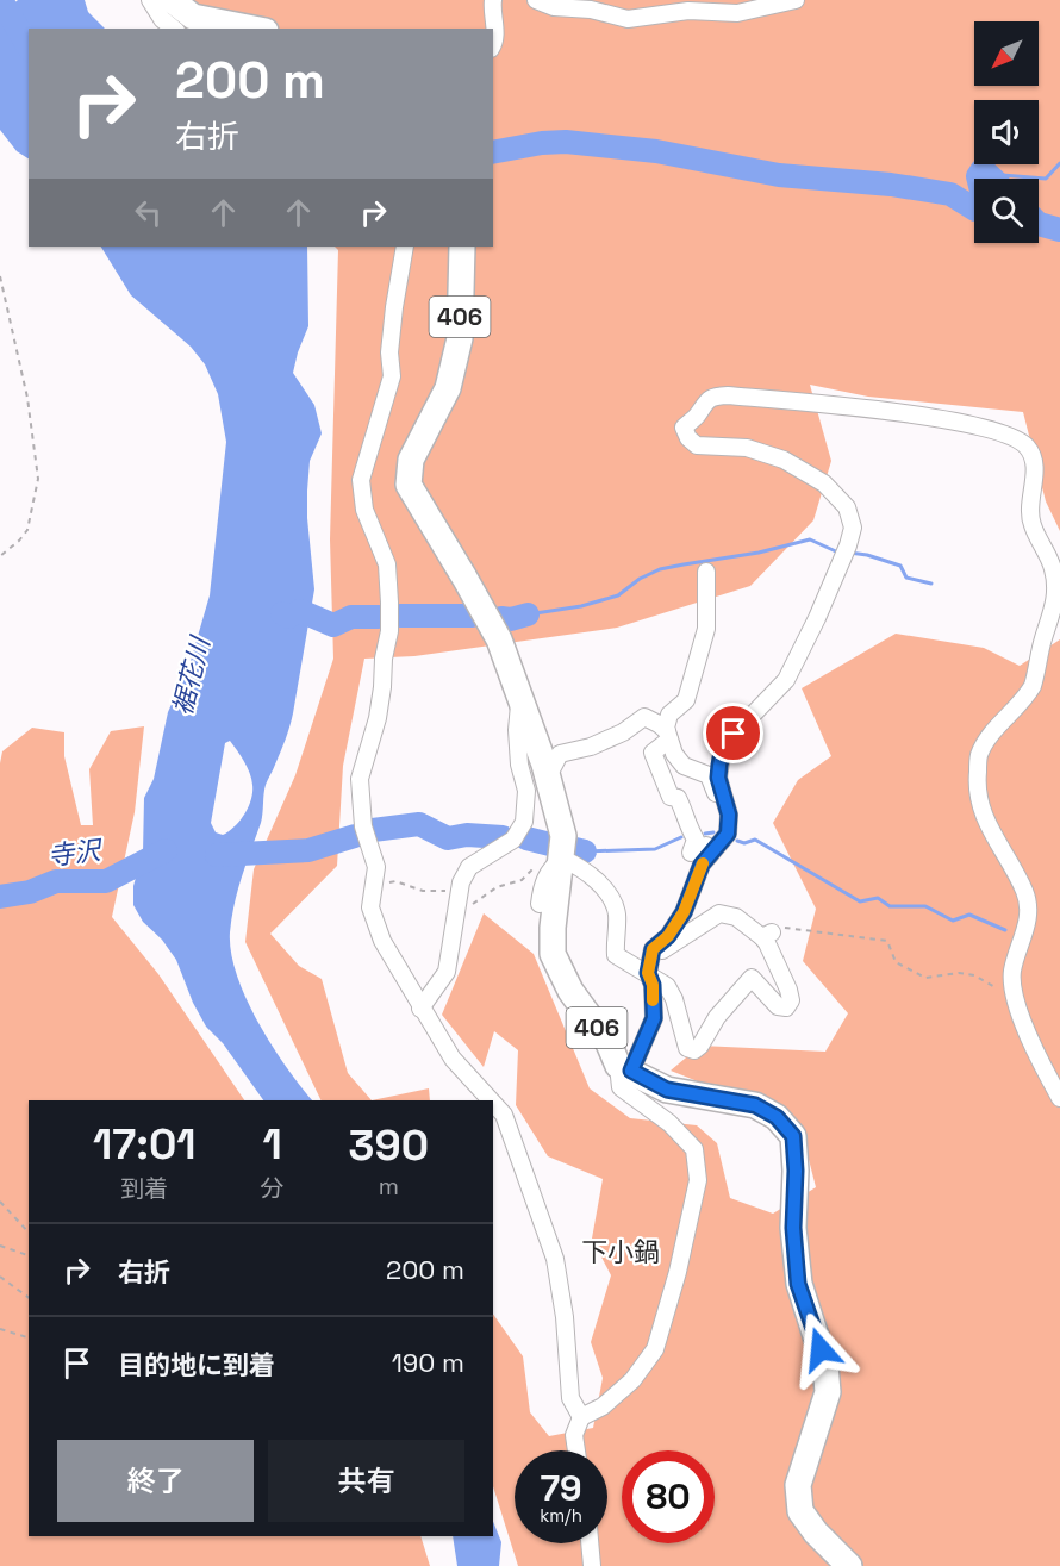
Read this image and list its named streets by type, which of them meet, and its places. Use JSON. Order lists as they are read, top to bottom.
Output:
{
  "streets": {
    "highway": ["406"]
  },
  "districts": ["下小鍋"],
  "water": ["裾花川", "寺沢"],
  "north": "bottom left",
  "page": {
    "turn": ["200 m", "右折"],
    "eta": [
      "17:01",
      "到着",
      "1",
      "分",
      "390",
      "m"
    ],
    "list": [
      {
        "name": "右折",
        "value": "200 m"
      },
      {
        "name": "目的地に到着",
        "value": "190 m"
      }
    ],
    "buttons": ["終了", "共有"],
    "speed": "79 km/h",
    "limit": "80"
  }
}
